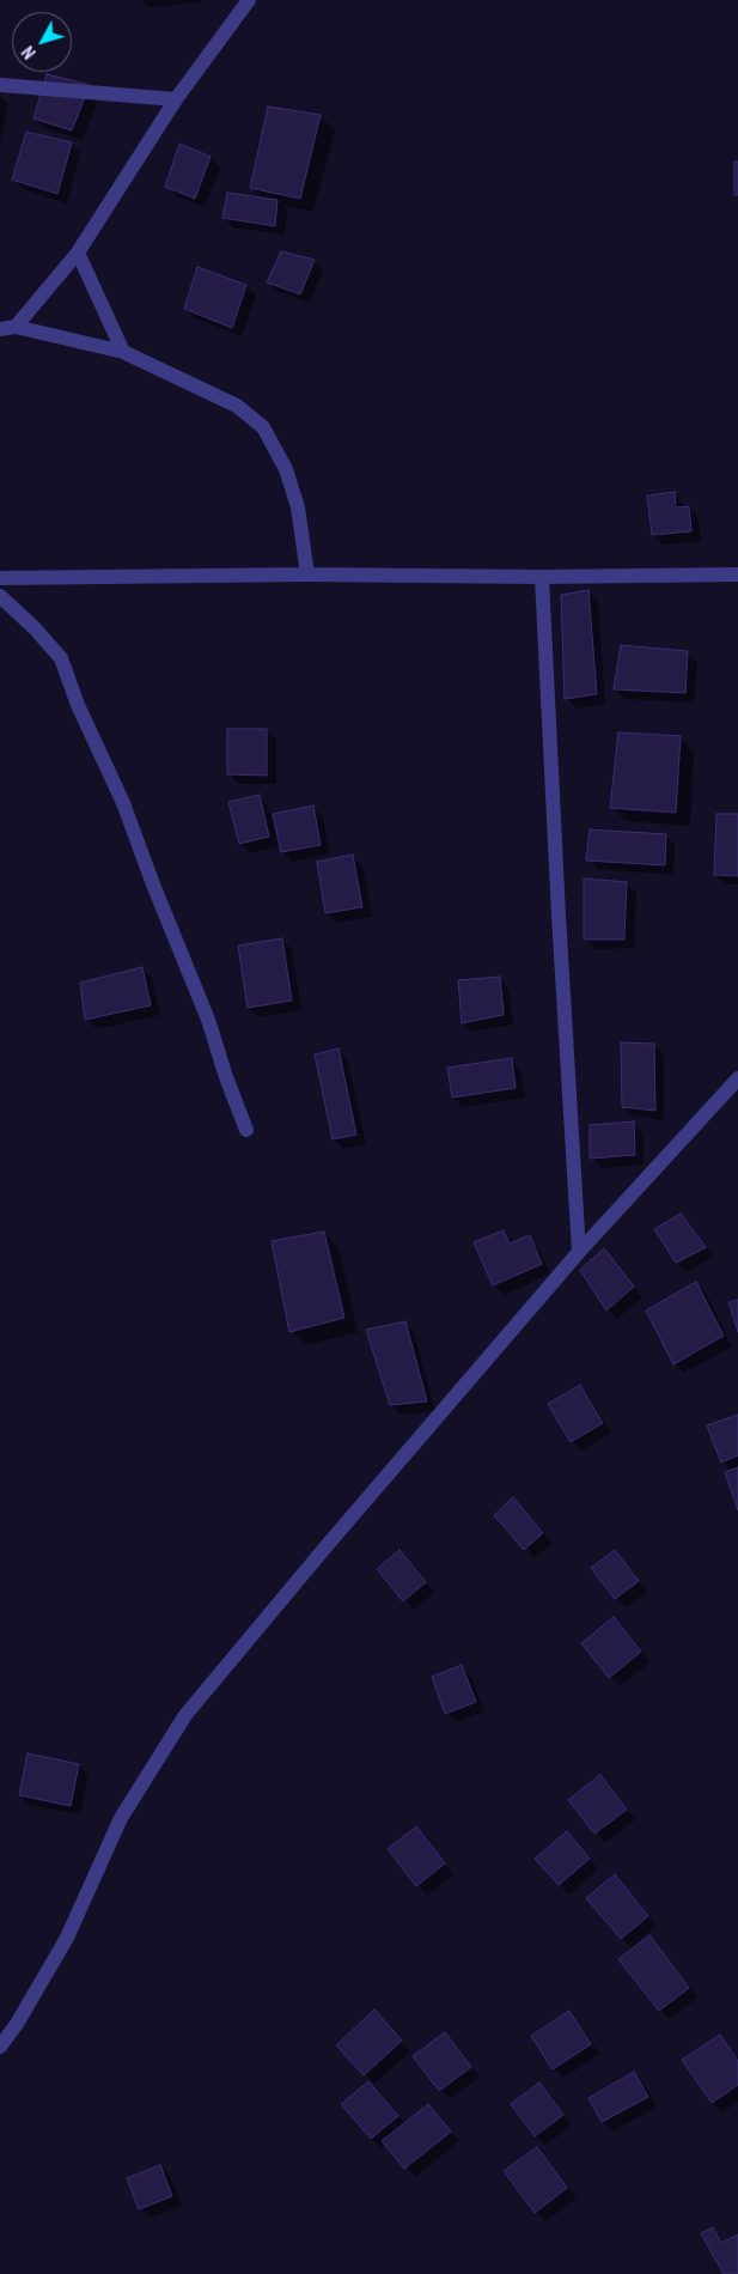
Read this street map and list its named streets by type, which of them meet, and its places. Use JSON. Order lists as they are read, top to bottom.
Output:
{
  "north": "bottom left"
}
